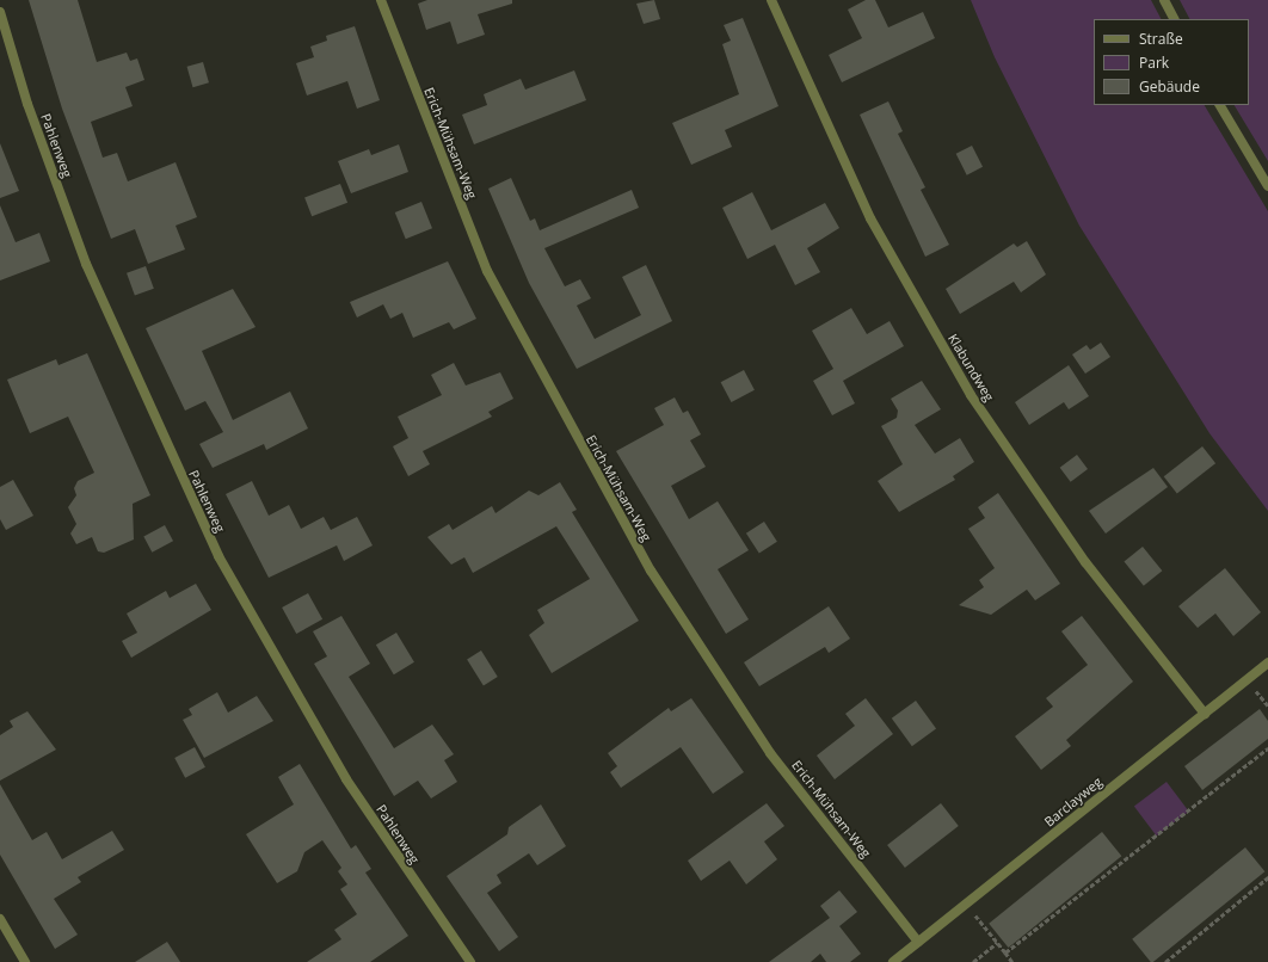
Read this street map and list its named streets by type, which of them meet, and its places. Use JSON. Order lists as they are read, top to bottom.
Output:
{
  "streets": {
    "street": [
      "Erich-Mühsam-Weg",
      "Pahlenweg",
      "Klabundweg",
      "Barclayweg"
    ]
  },
  "crossings": [
    ["Erich-Mühsam-Weg", "Barclayweg"],
    ["Klabundweg", "Barclayweg"]
  ],
  "legend": ["Straße", "Park", "Gebäude"]
}
